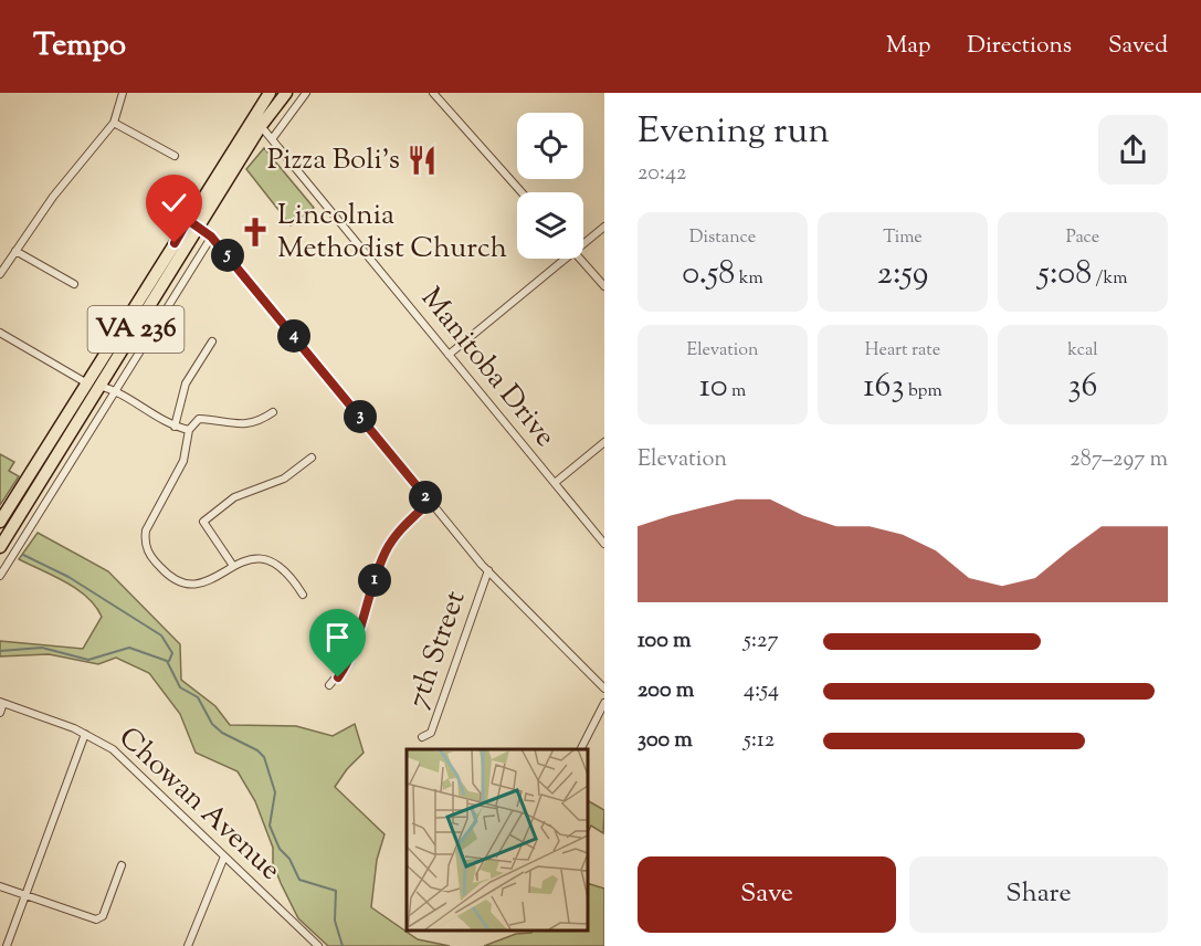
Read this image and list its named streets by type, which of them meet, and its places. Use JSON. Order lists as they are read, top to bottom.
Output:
{
  "streets": {
    "main road": ["VA 236"],
    "street": ["Manitoba Drive", "7th Street", "Chowan Avenue"]
  },
  "crossings": [
    ["VA 236", "Manitoba Drive"]
  ],
  "places": {
    "restaurant": ["Pizza Boli's"],
    "church": ["Lincolnia Methodist Church"]
  },
  "page": {
    "header": "Tempo",
    "nav": ["Map", "Directions", "Saved"],
    "heading": ["Evening run", "20:42"],
    "stats": [
      ["Distance", "0.58 km"],
      ["Time", "2:59"],
      ["Pace", "5:08 /km"],
      ["Elevation", "10 m"],
      ["Heart rate", "163 bpm"],
      ["kcal", "36"]
    ],
    "pins": [
      "5",
      "4",
      "3",
      "2",
      "1"
    ],
    "chart": ["Elevation", "287–297 m"],
    "list": [
      {
        "name": "100 m",
        "note": "5:27"
      },
      {
        "name": "200 m",
        "note": "4:54"
      },
      {
        "name": "300 m",
        "note": "5:12"
      }
    ],
    "buttons": ["Save", "Share"]
  }
}
